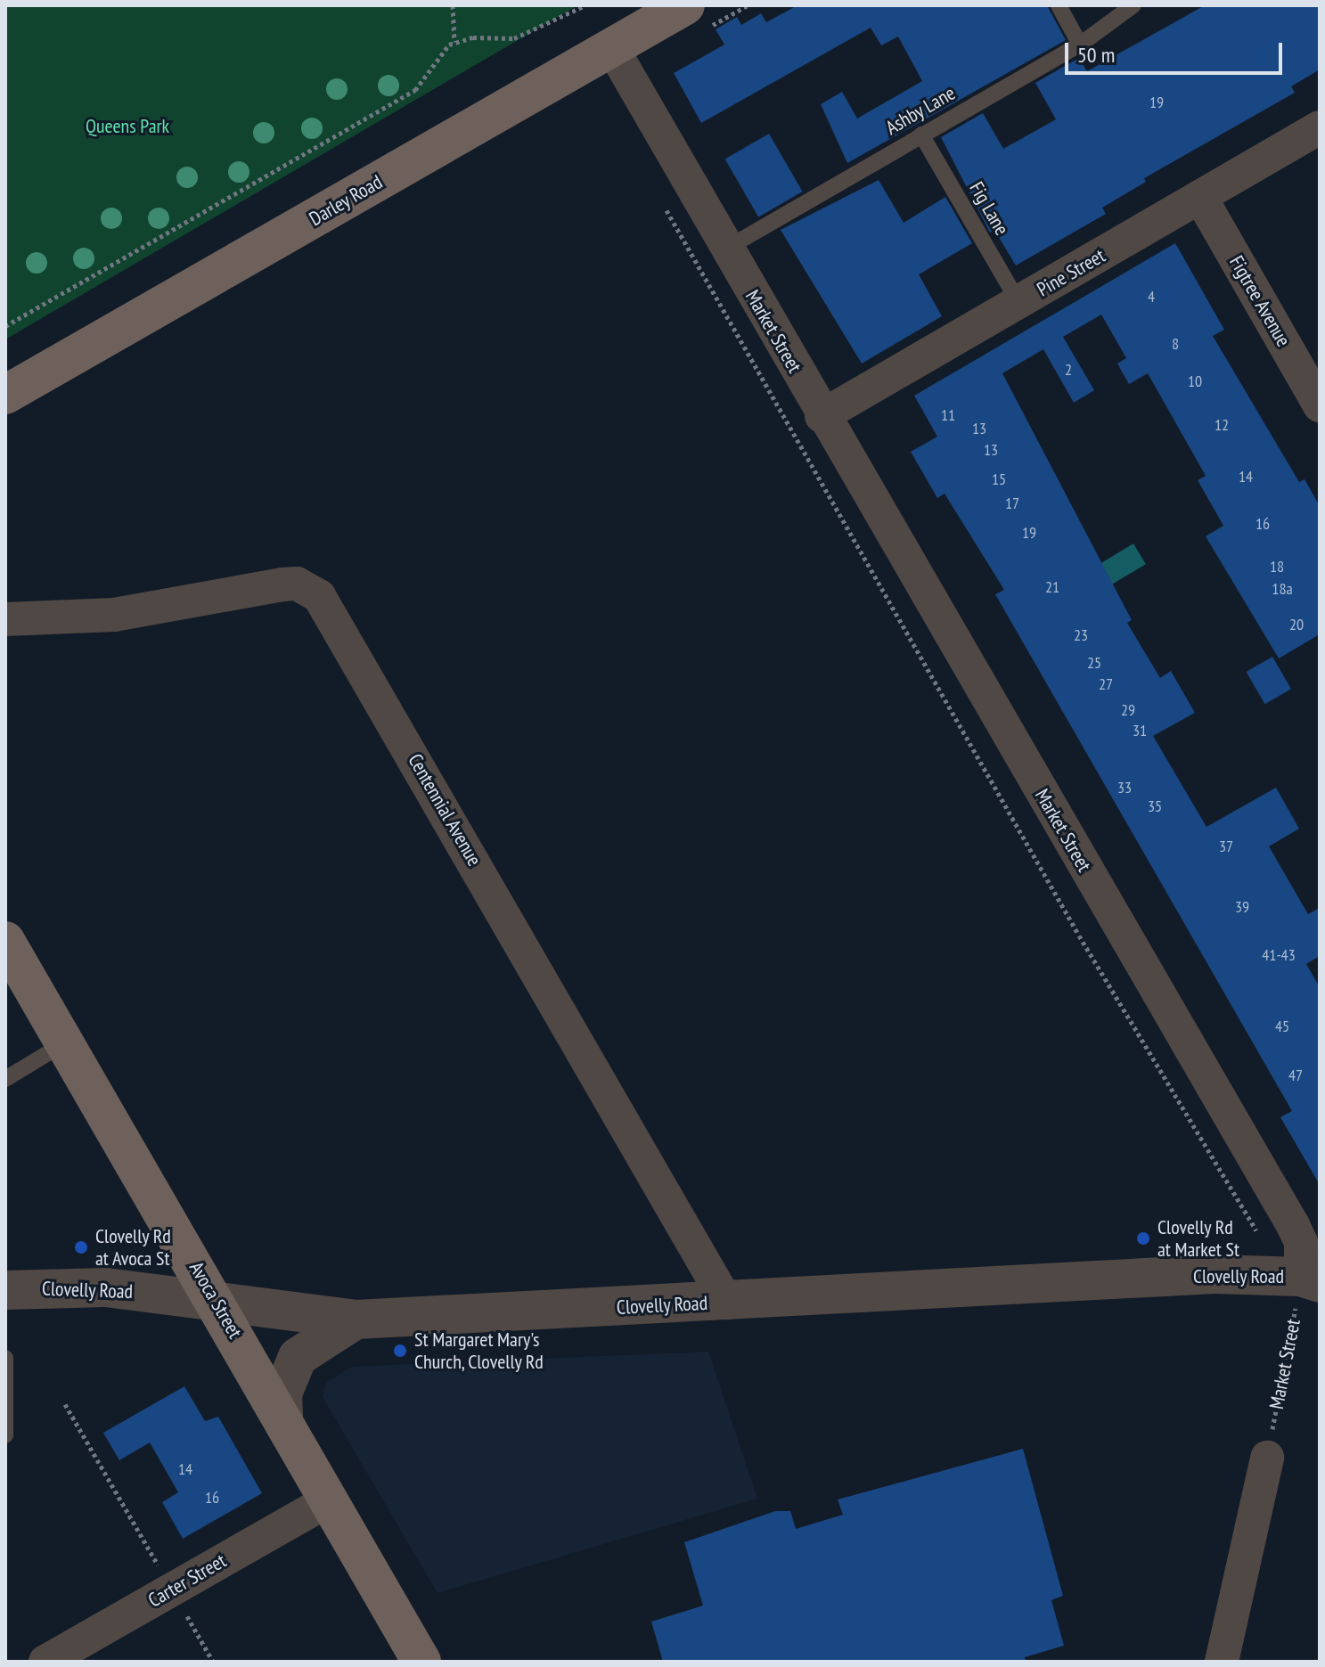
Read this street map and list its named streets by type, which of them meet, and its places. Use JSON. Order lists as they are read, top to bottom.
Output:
{
  "streets": {
    "main road": ["Darley Road", "Avoca Street"],
    "street": [
      "Pine Street",
      "Figtree Avenue",
      "Market Street",
      "Centennial Avenue",
      "Clovelly Road",
      "Carter Street"
    ],
    "lane": ["Ashby Lane", "Fig Lane"]
  },
  "crossings": [
    ["Ashby Lane", "Fig Lane"],
    ["Ashby Lane", "Market Street"],
    ["Darley Road", "Market Street"],
    ["Fig Lane", "Pine Street"],
    ["Pine Street", "Figtree Avenue"],
    ["Pine Street", "Market Street"],
    ["Market Street", "Clovelly Road"],
    ["Centennial Avenue", "Clovelly Road"],
    ["Clovelly Road", "Avoca Street"],
    ["Avoca Street", "Carter Street"]
  ],
  "parks": ["Queens Park"],
  "places": ["Clovelly Rd at Market St", "Clovelly Rd at Avoca St", "St Margaret Mary's Church, Clovelly Rd"],
  "house_numbers": [
    "19",
    "4",
    "8",
    "2",
    "10",
    "11",
    "12",
    "13",
    "13",
    "14",
    "15",
    "17",
    "16",
    "19",
    "18",
    "21",
    "18a",
    "20",
    "23",
    "25",
    "27",
    "29",
    "31",
    "33",
    "35",
    "37",
    "39",
    "41-43",
    "45",
    "47",
    "14",
    "16"
  ],
  "scale_bar": "50 m"
}
